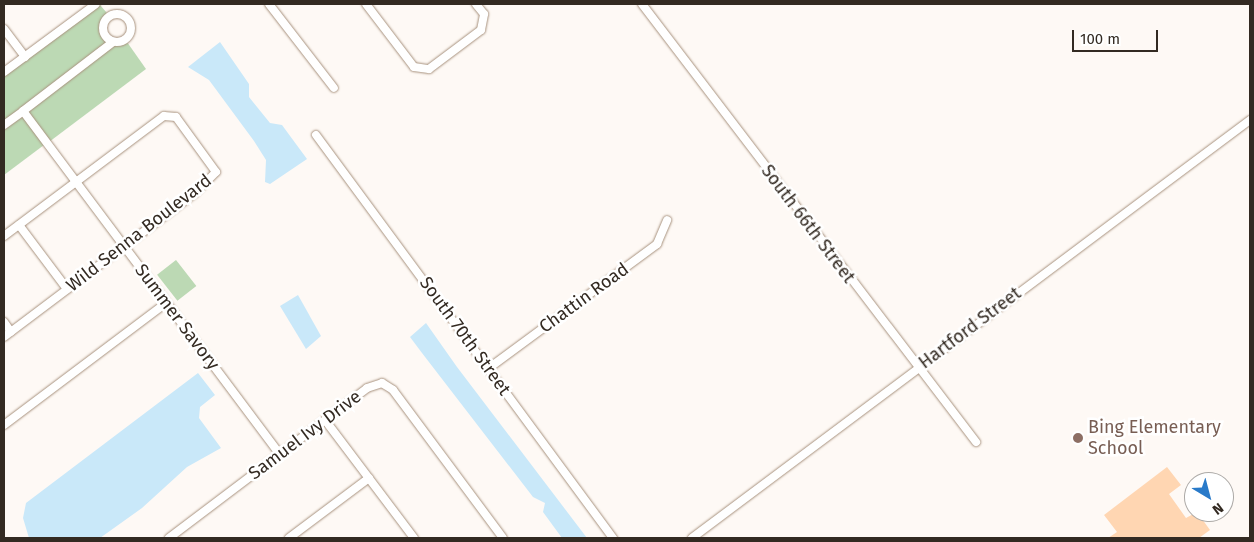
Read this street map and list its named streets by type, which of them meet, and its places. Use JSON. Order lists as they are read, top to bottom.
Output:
{
  "streets": {
    "street": [
      "South 66th Street",
      "Wild Senna Boulevard",
      "Chattin Road",
      "Summer Savory",
      "Hartford Street",
      "South 70th Street",
      "Samuel Ivy Drive"
    ]
  },
  "crossings": [
    ["South 66th Street", "Hartford Street"],
    ["Wild Senna Boulevard", "Summer Savory"],
    ["Chattin Road", "South 70th Street"],
    ["Summer Savory", "Samuel Ivy Drive"]
  ],
  "places": ["Bing Elementary School"],
  "scale_bar": "100 m",
  "north": "bottom right"
}
